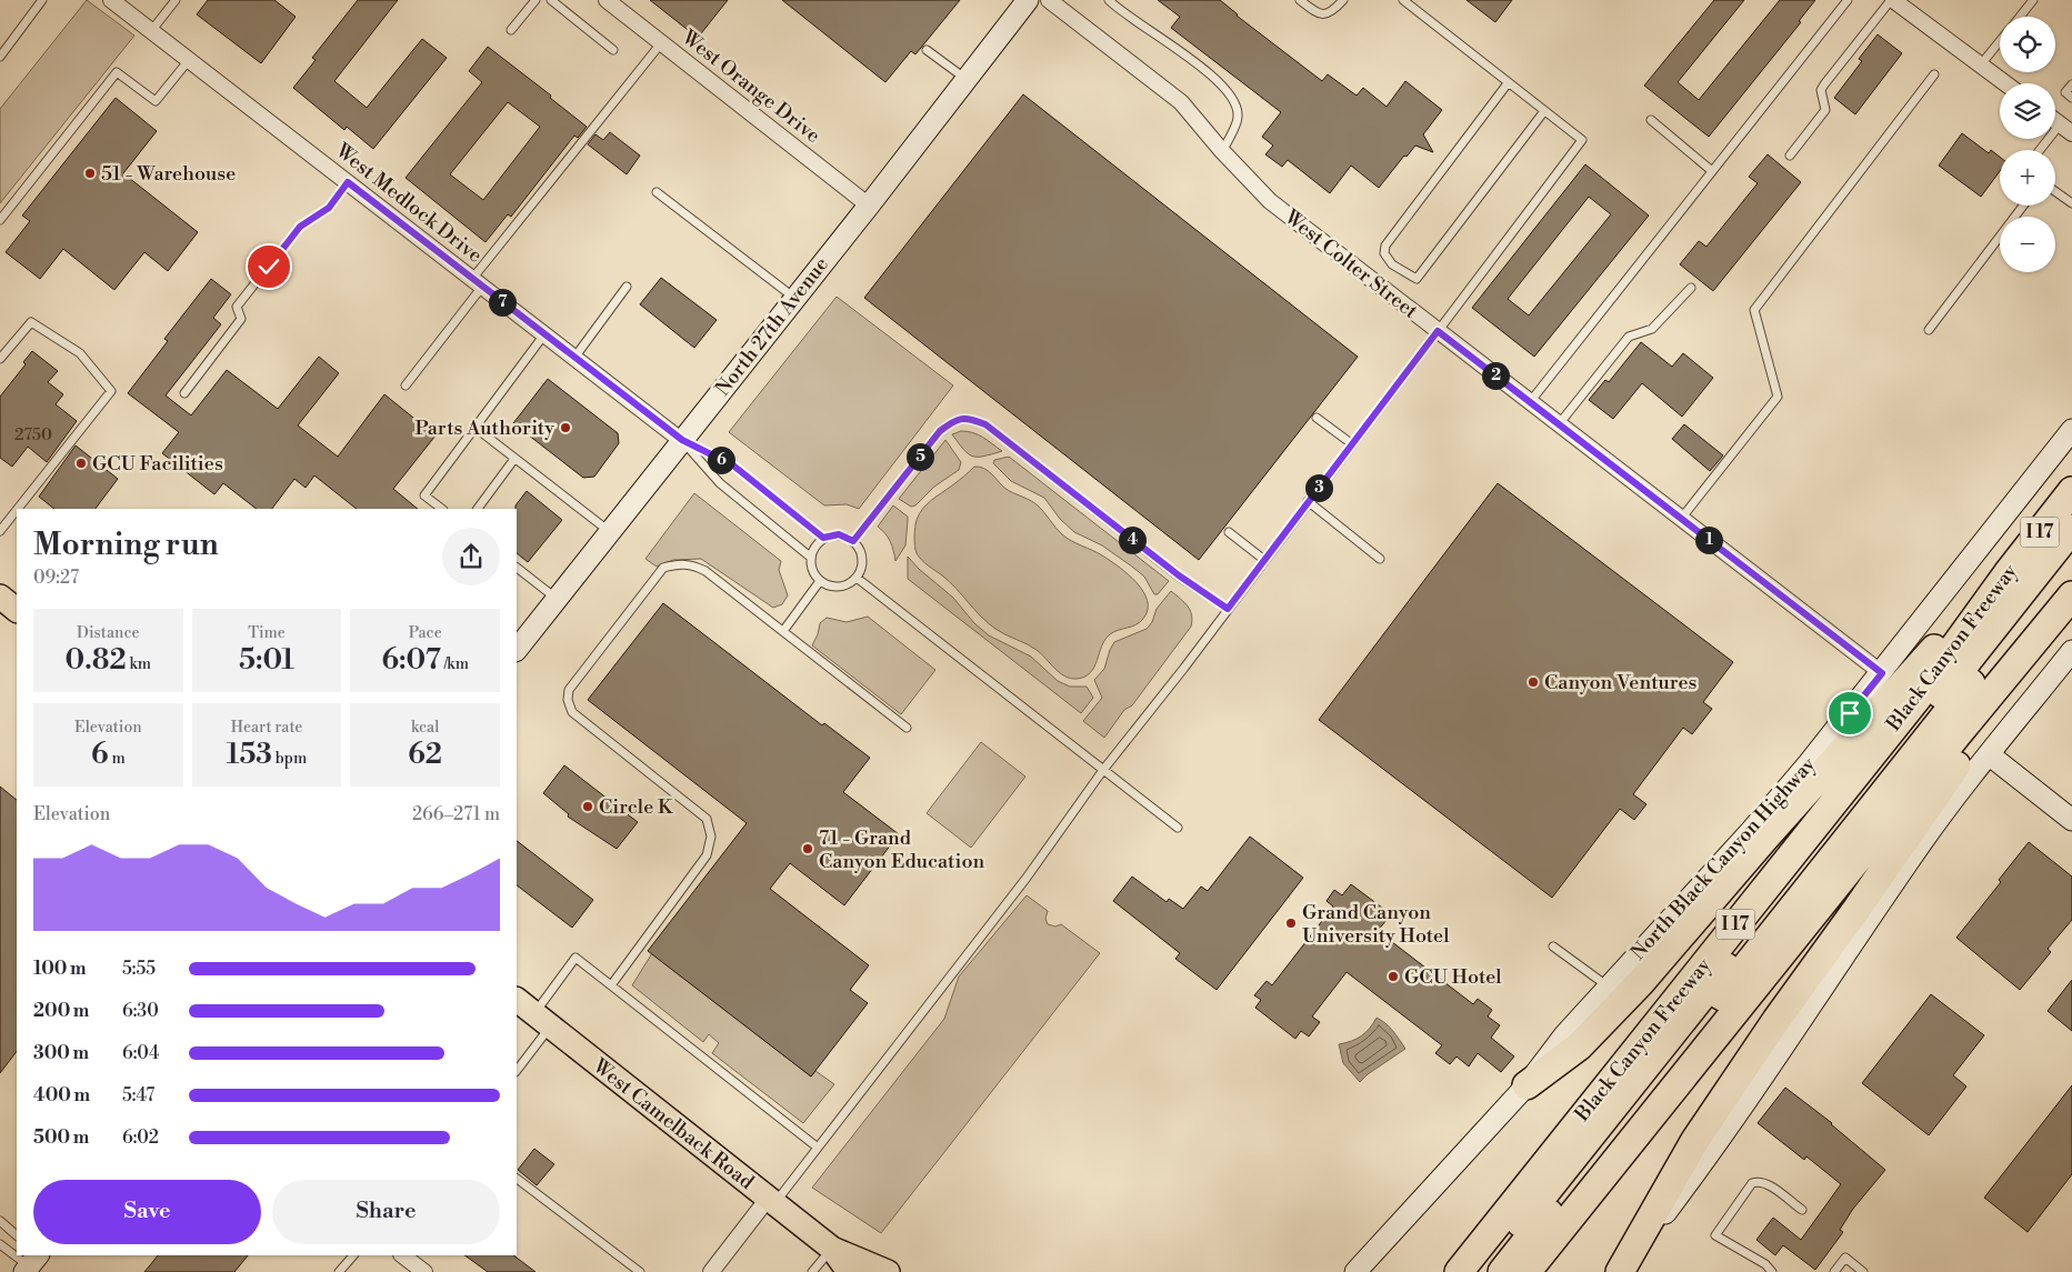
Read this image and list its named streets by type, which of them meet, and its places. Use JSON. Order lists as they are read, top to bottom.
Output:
{
  "streets": {
    "highway": ["I 17", "Black Canyon Freeway"],
    "main road": ["North 27th Avenue", "North Black Canyon Highway", "West Camelback Road"],
    "street": ["West Orange Drive", "West Medlock Drive", "West Colter Street"]
  },
  "crossings": [
    ["West Orange Drive", "North 27th Avenue"],
    ["West Medlock Drive", "North 27th Avenue"],
    ["West Colter Street", "North Black Canyon Highway"]
  ],
  "places": [
    "51 - Warehouse",
    "Parts Authority",
    "GCU Facilities",
    "Canyon Ventures",
    "Circle K",
    "71 - Grand Canyon Education",
    "Grand Canyon University Hotel",
    "GCU Hotel"
  ],
  "house_numbers": ["2750"],
  "page": {
    "map_buttons": ["+", "−"],
    "pins": [
      "7",
      "2",
      "5",
      "6",
      "3",
      "1",
      "4"
    ],
    "heading": ["Morning run", "09:27"],
    "stats": [
      ["Distance", "0.82 km"],
      ["Time", "5:01"],
      ["Pace", "6:07 /km"],
      ["Elevation", "6 m"],
      ["Heart rate", "153 bpm"],
      ["kcal", "62"]
    ],
    "chart": ["Elevation", "266–271 m"],
    "list": [
      {
        "name": "100 m",
        "note": "5:55"
      },
      {
        "name": "200 m",
        "note": "6:30"
      },
      {
        "name": "300 m",
        "note": "6:04"
      },
      {
        "name": "400 m",
        "note": "5:47"
      },
      {
        "name": "500 m",
        "note": "6:02"
      }
    ],
    "buttons": ["Save", "Share"]
  }
}
